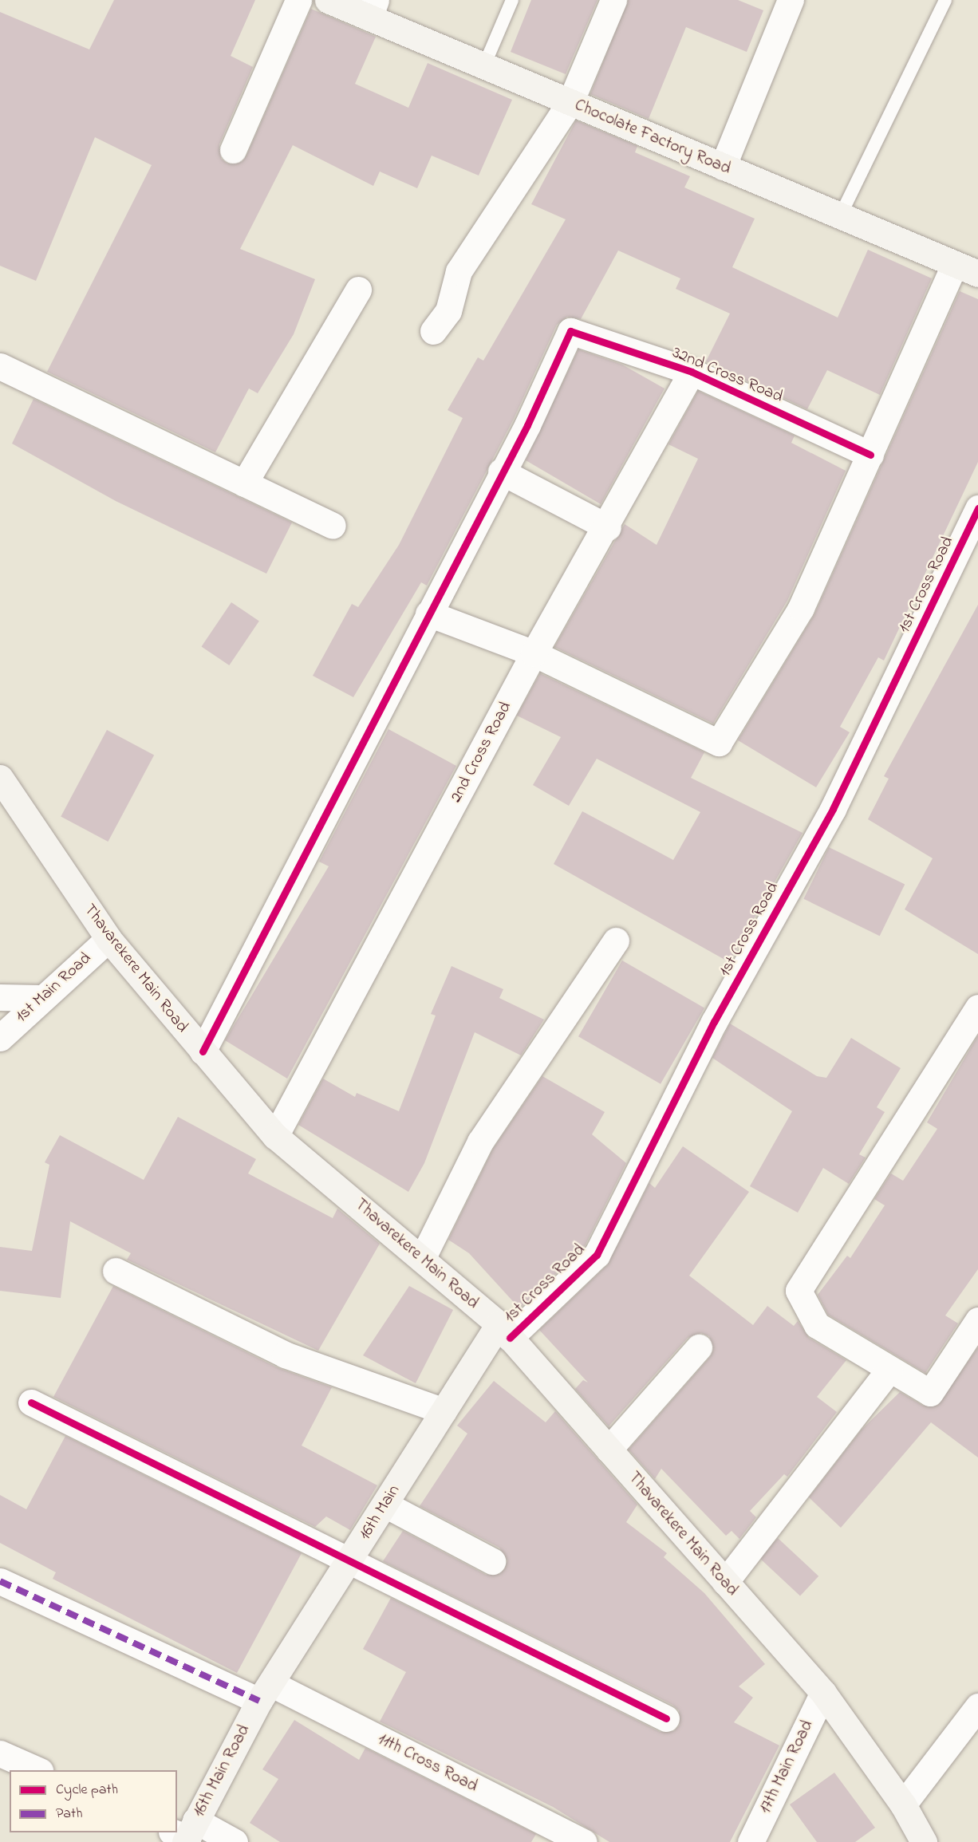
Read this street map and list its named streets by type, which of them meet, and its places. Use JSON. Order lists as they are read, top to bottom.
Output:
{
  "streets": {
    "street": [
      "Chocolate Factory Road",
      "32nd Cross Road",
      "1st Cross Road",
      "2nd Cross Road",
      "Thavarekere Main Road",
      "1st Main Road",
      "16th Main",
      "11th Cross Road",
      "17th Main Road",
      "16th Main Road"
    ]
  },
  "crossings": [
    ["32nd Cross Road", "2nd Cross Road"],
    ["1st Cross Road", "Thavarekere Main Road"],
    ["1st Cross Road", "16th Main"],
    ["2nd Cross Road", "Thavarekere Main Road"],
    ["Thavarekere Main Road", "1st Main Road"],
    ["Thavarekere Main Road", "16th Main"],
    ["Thavarekere Main Road", "17th Main Road"],
    ["16th Main", "11th Cross Road"],
    ["16th Main", "16th Main Road"],
    ["11th Cross Road", "16th Main Road"]
  ],
  "legend": ["Cycle path", "Path"]
}
